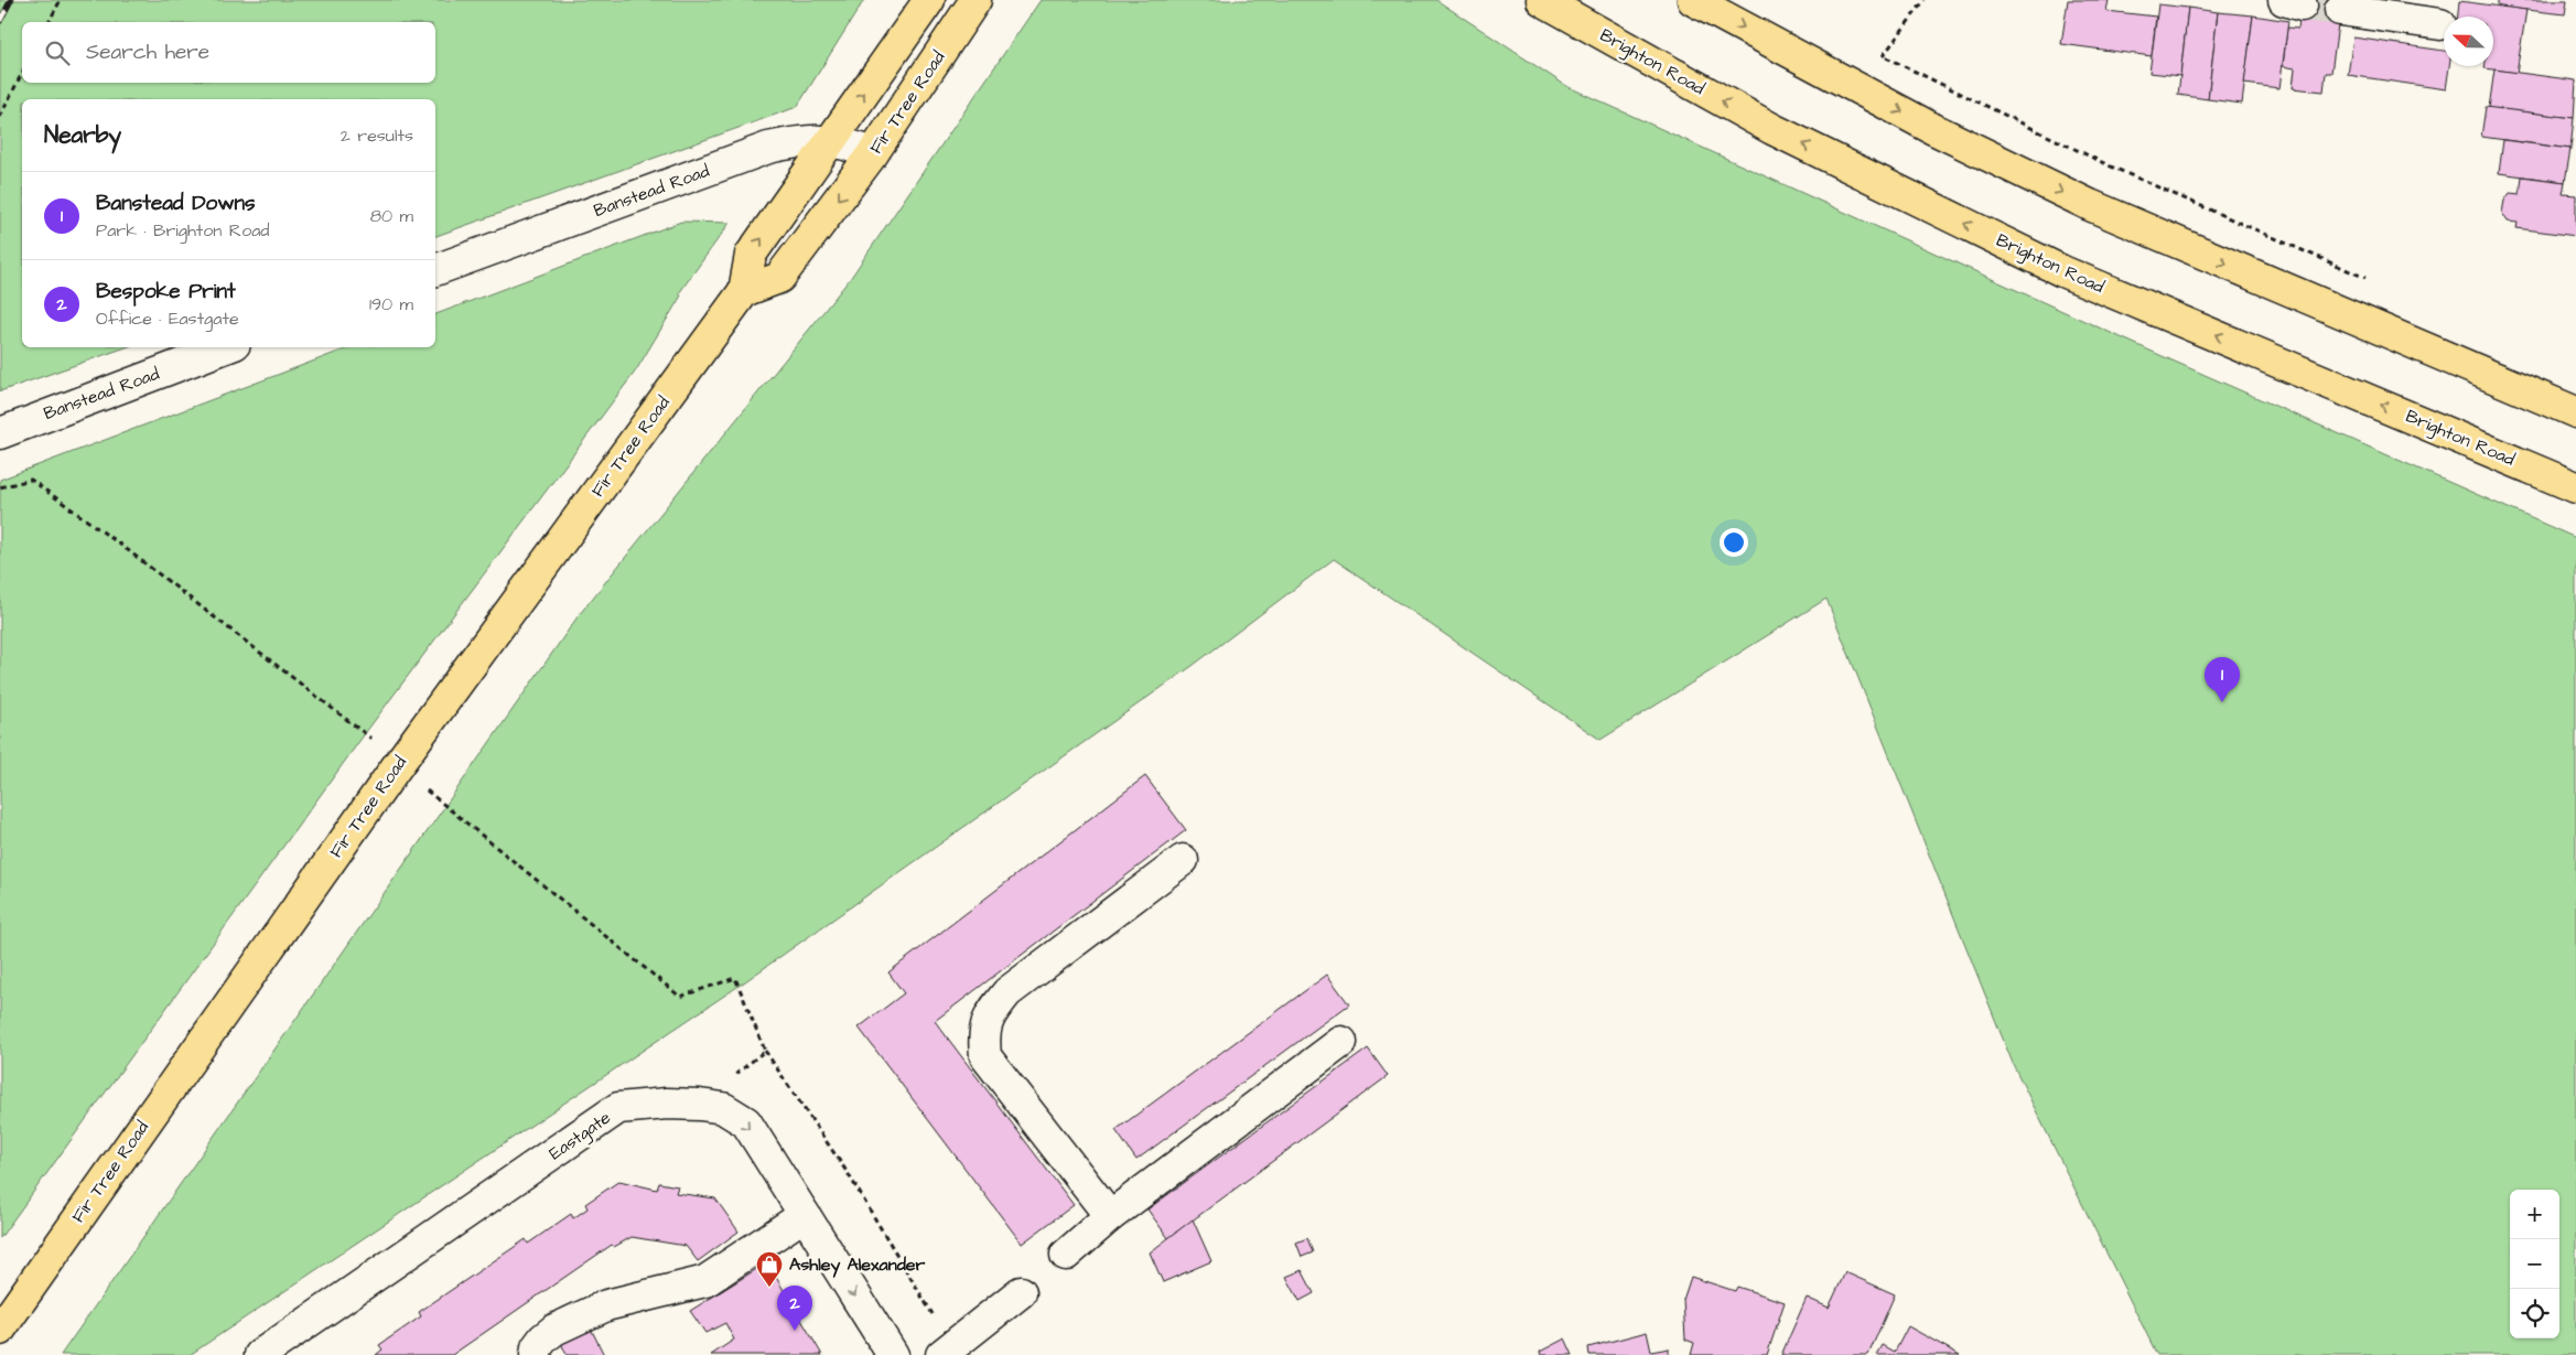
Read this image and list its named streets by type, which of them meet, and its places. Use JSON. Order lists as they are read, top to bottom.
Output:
{
  "streets": {
    "main road": ["Brighton Road", "Fir Tree Road"],
    "street": ["Banstead Road", "Eastgate"]
  },
  "crossings": [
    ["Fir Tree Road", "Banstead Road"]
  ],
  "places": {
    "shop": ["Ashley Alexander"]
  },
  "north": "left",
  "page": {
    "search": "Search here",
    "heading": ["Nearby", "2 results"],
    "list": [
      {
        "mark": "1",
        "name": "Banstead Downs",
        "note": "Park · Brighton Road",
        "value": "80 m"
      },
      {
        "mark": "2",
        "name": "Bespoke Print",
        "note": "Office · Eastgate",
        "value": "190 m"
      }
    ],
    "pins": ["1", "2"],
    "map_buttons": ["+", "−"]
  }
}
